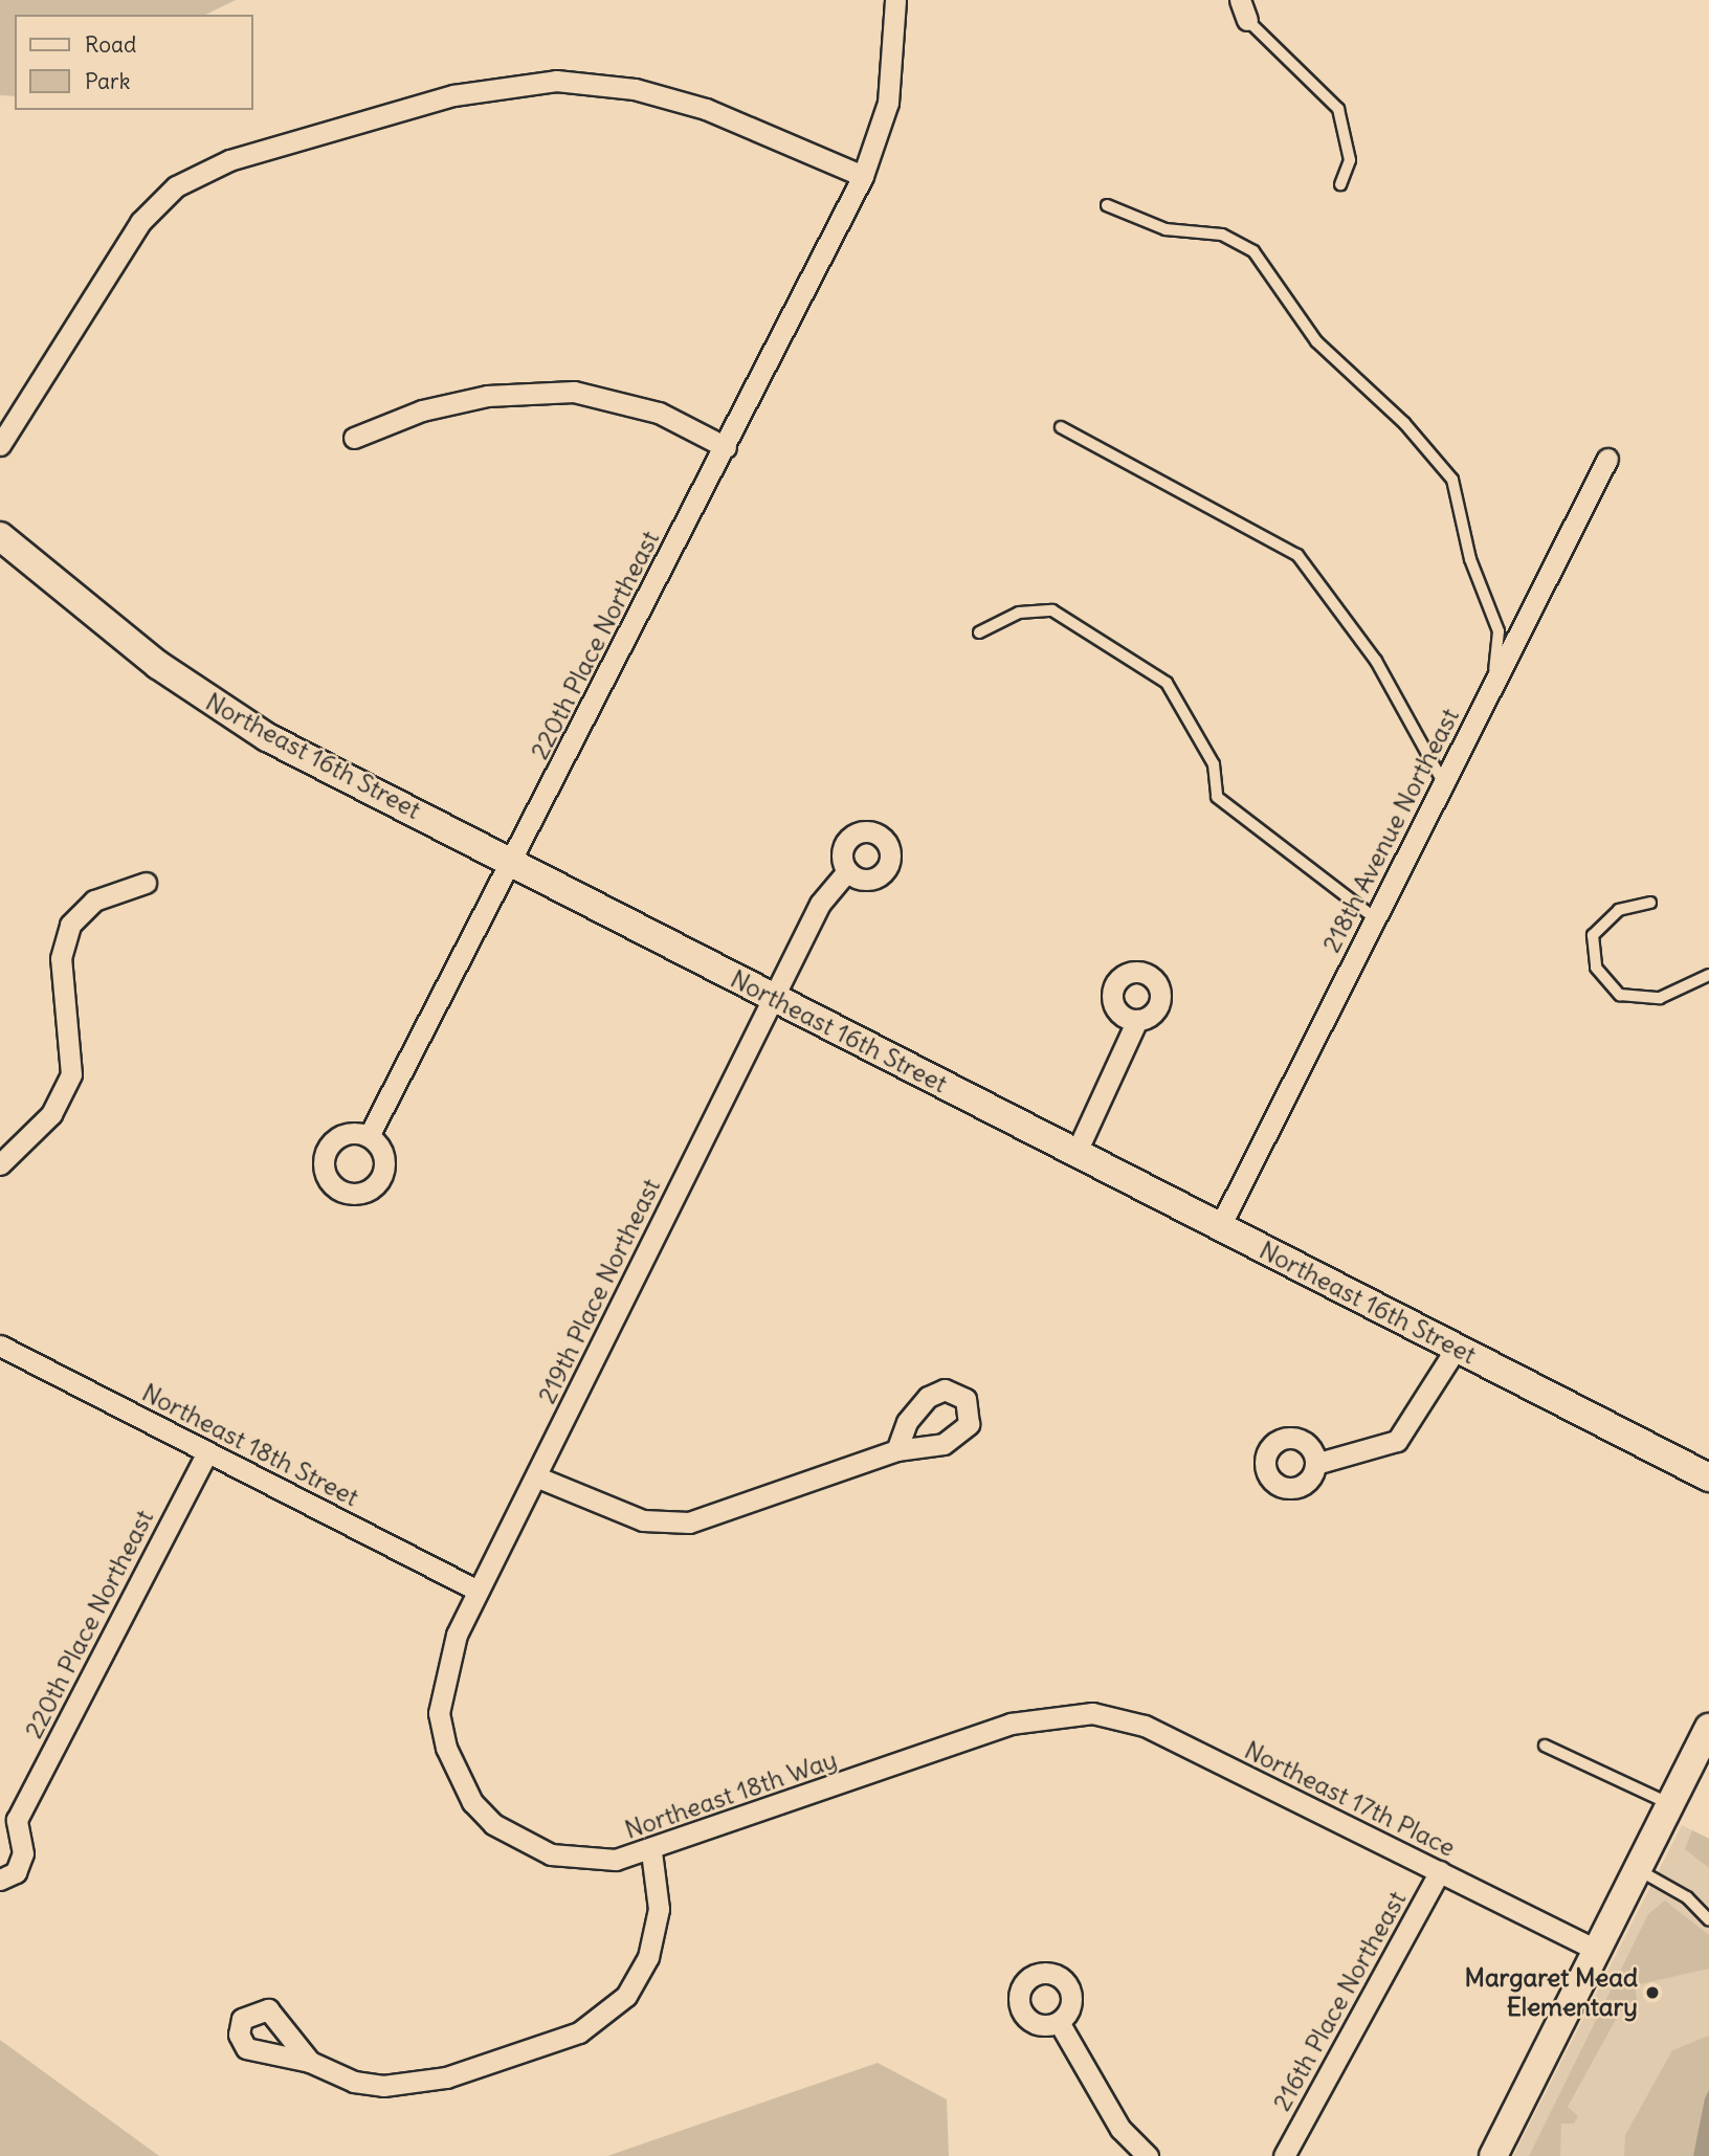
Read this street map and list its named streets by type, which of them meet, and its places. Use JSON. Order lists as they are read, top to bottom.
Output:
{
  "streets": {
    "street": [
      "220th Place Northeast",
      "Northeast 16th Street",
      "218th Avenue Northeast",
      "219th Place Northeast",
      "Northeast 18th Street",
      "Northeast 18th Way",
      "Northeast 17th Place",
      "216th Place Northeast"
    ]
  },
  "crossings": [
    ["220th Place Northeast", "Northeast 16th Street"],
    ["220th Place Northeast", "Northeast 18th Street"],
    ["Northeast 16th Street", "218th Avenue Northeast"],
    ["Northeast 16th Street", "219th Place Northeast"],
    ["219th Place Northeast", "Northeast 18th Street"],
    ["219th Place Northeast", "Northeast 18th Way"],
    ["Northeast 18th Way", "Northeast 17th Place"],
    ["Northeast 17th Place", "216th Place Northeast"]
  ],
  "places": ["Margaret Mead Elementary"],
  "legend": ["Road", "Park"]
}
